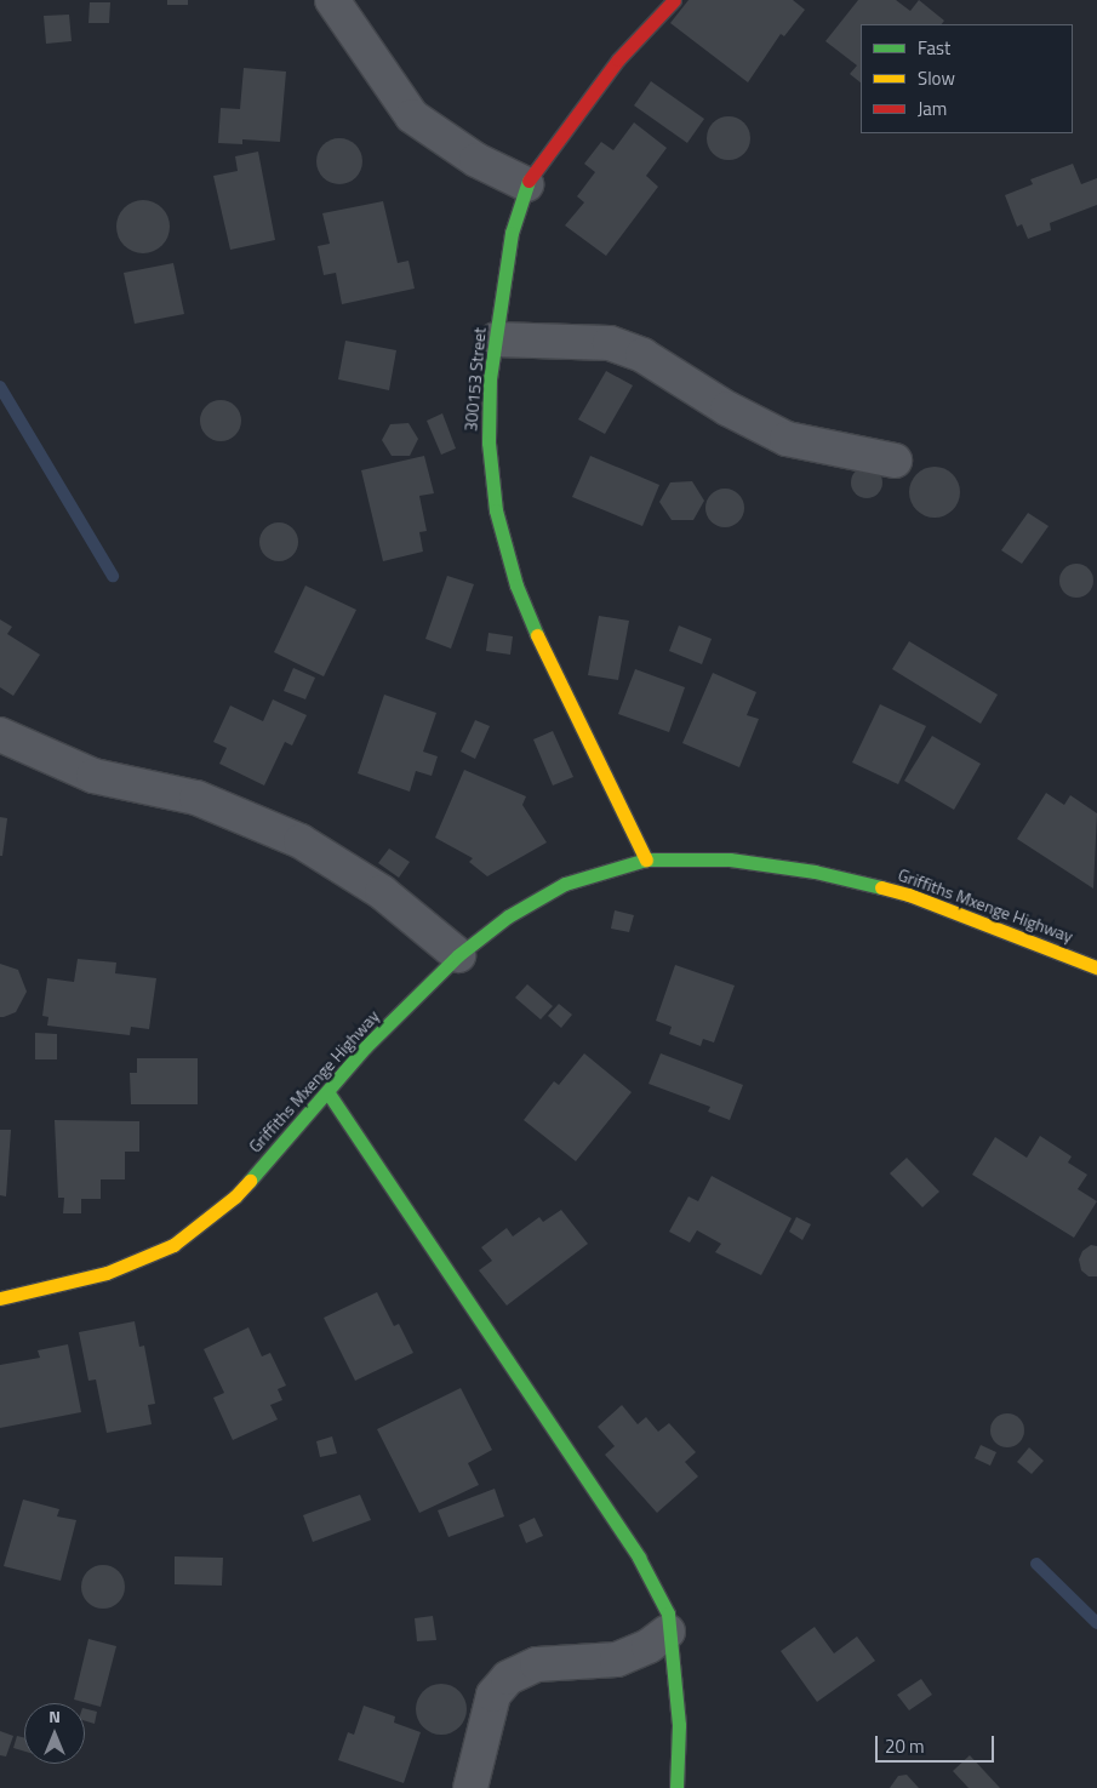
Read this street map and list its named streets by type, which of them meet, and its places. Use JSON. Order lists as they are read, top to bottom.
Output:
{
  "streets": {
    "street": ["300153 Street", "Griffiths Mxenge Highway"]
  },
  "crossings": [
    ["300153 Street", "Griffiths Mxenge Highway"]
  ],
  "legend": ["Fast", "Slow", "Jam"],
  "scale_bar": "20 m",
  "north": "top"
}
